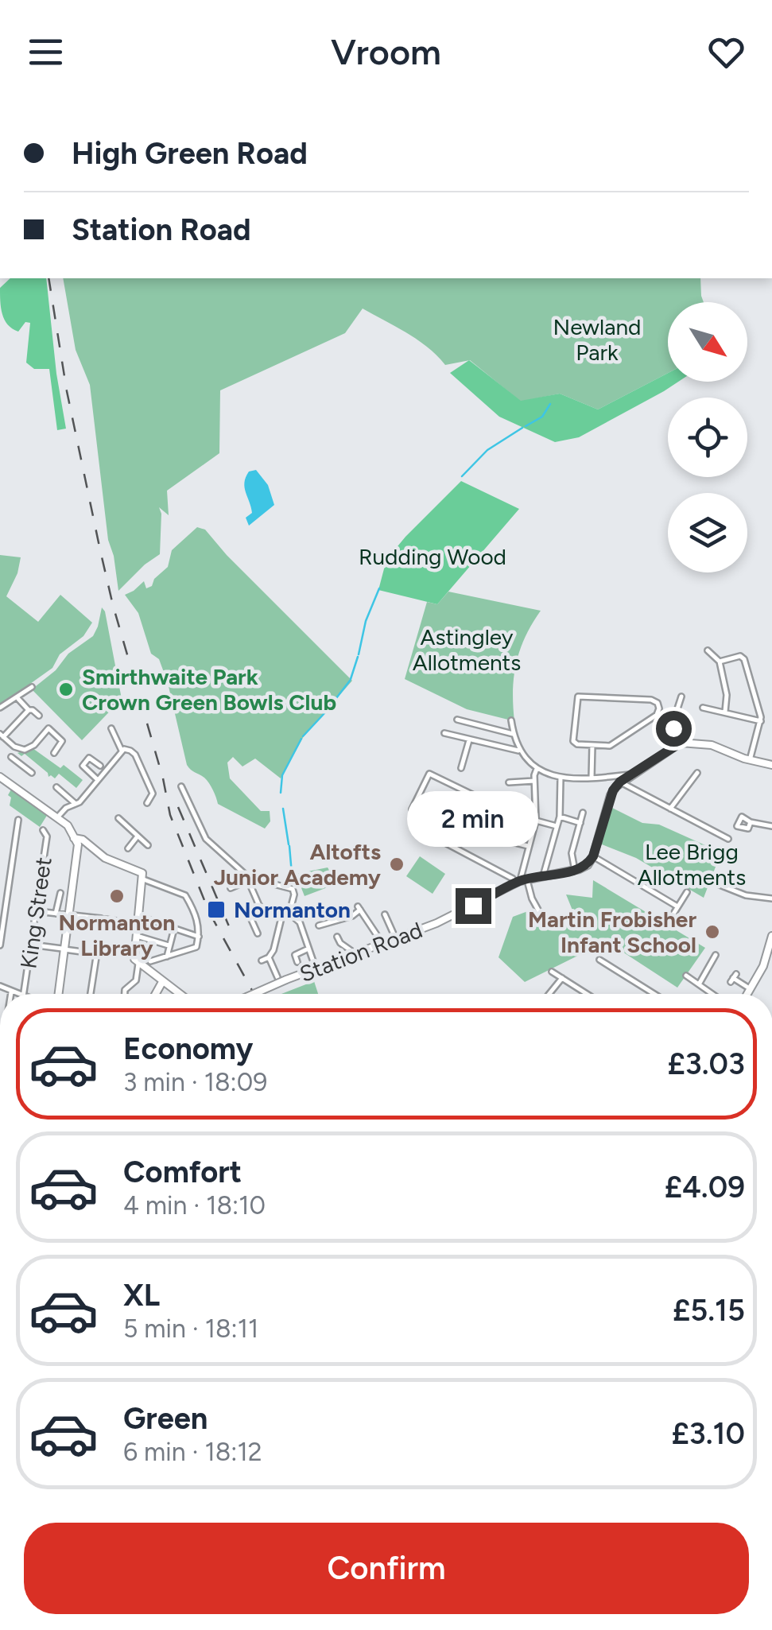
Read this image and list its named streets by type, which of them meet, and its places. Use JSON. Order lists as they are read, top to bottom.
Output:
{
  "streets": {
    "street": ["King Street", "Station Road"]
  },
  "parks": [
    "Newland Park",
    "Rudding Wood",
    "Astingley Allotments",
    "Lee Brigg Allotments"
  ],
  "places": {
    "other": [
      "Smirthwaite Park Crown Green Bowls Club",
      "Altofts Junior Academy",
      "Normanton Library",
      "Martin Frobisher Infant School"
    ],
    "transit": ["Normanton"]
  },
  "north": "bottom right",
  "page": {
    "header": "Vroom",
    "banner": ["High Green Road", "Station Road"],
    "bubble": "2 min",
    "list": [
      {
        "name": "Economy",
        "note": "3 min · 18:09",
        "value": "£3.03"
      },
      {
        "name": "Comfort",
        "note": "4 min · 18:10",
        "value": "£4.09"
      },
      {
        "name": "XL",
        "note": "5 min · 18:11",
        "value": "£5.15"
      },
      {
        "name": "Green",
        "note": "6 min · 18:12",
        "value": "£3.10"
      }
    ],
    "buttons": "Confirm"
  }
}
